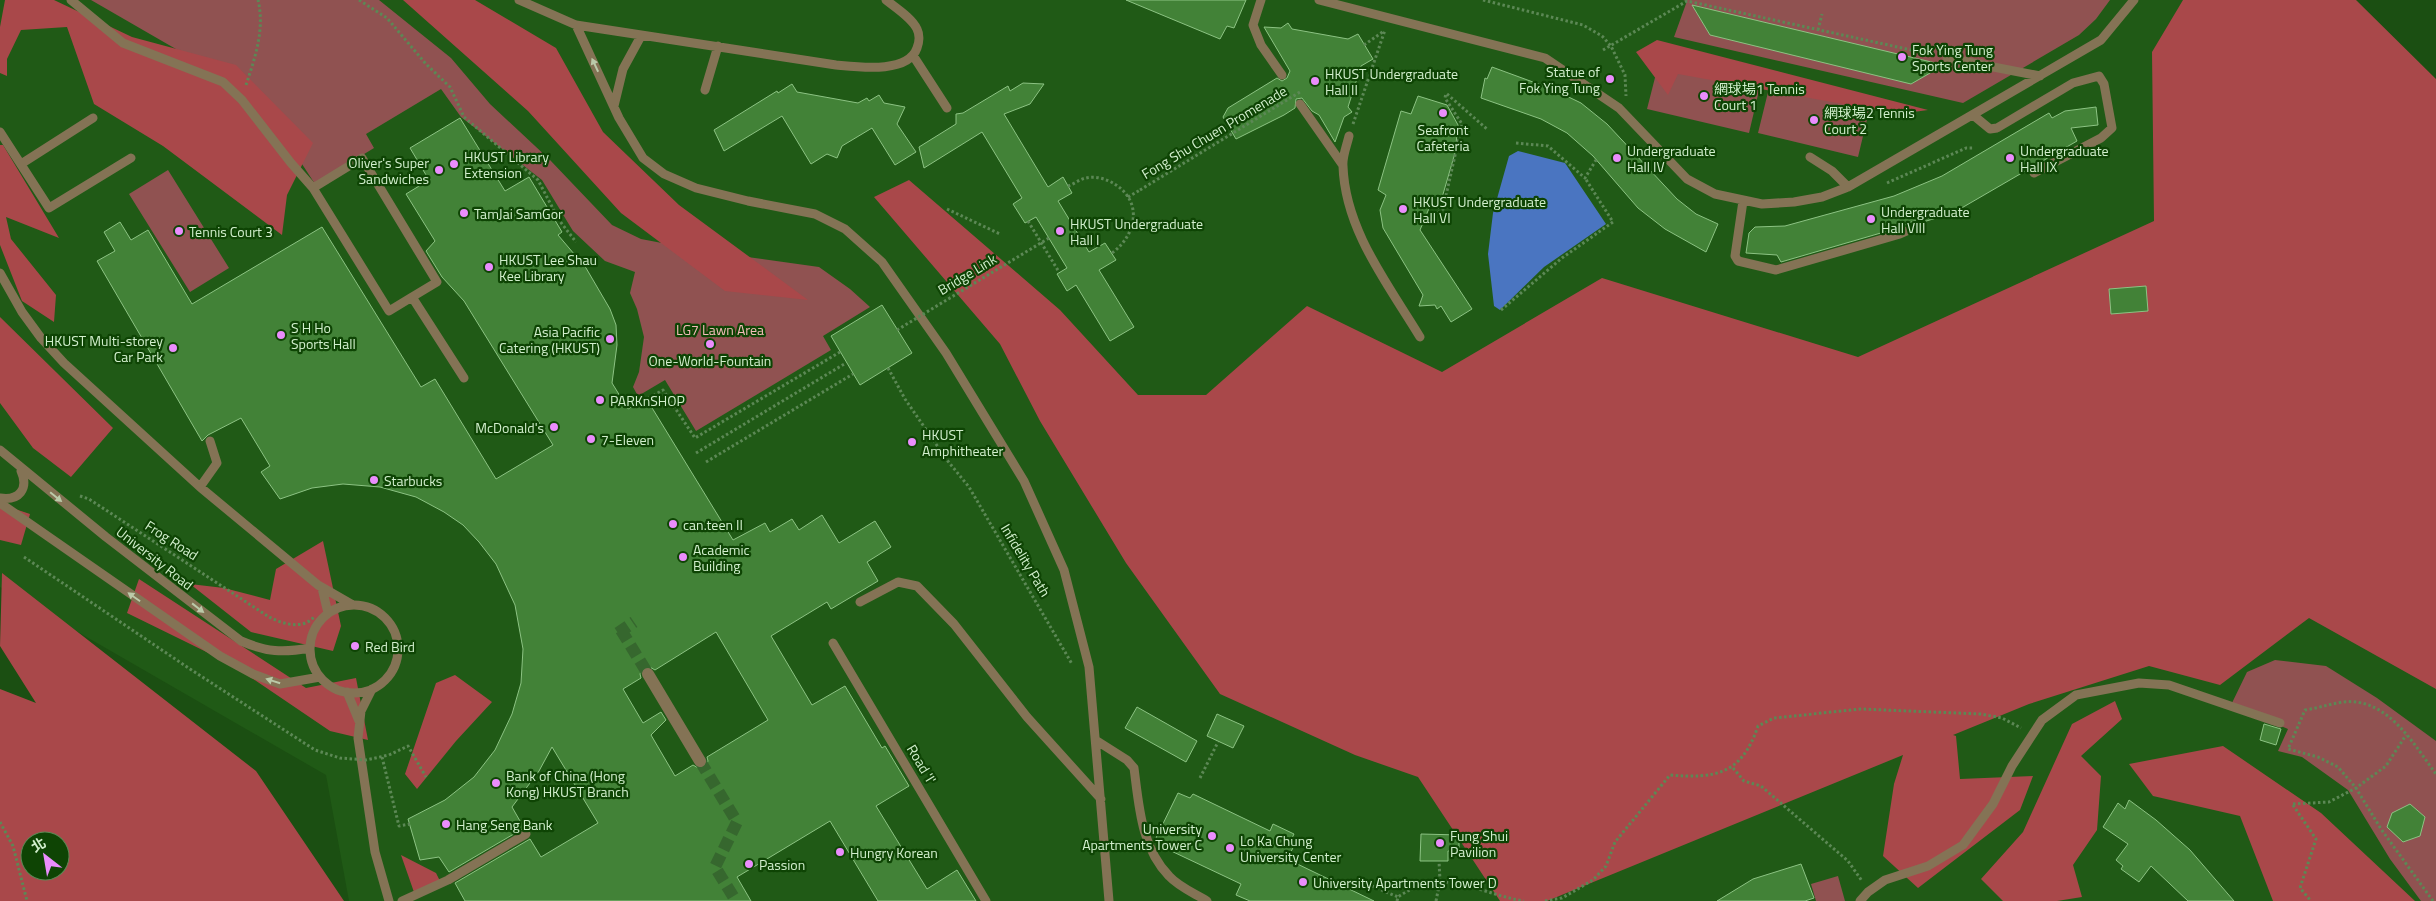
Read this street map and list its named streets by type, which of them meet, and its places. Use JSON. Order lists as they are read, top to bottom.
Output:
{
  "streets": {
    "lane": ["University Road", "Road 'I'"],
    "path": [
      "Fong Shu Chuen Promenade",
      "Bridge Link",
      "Frog Road",
      "Infidelity Path"
    ]
  },
  "parks": ["LG7 Lawn Area"],
  "places": [
    "Fok Ying Tung Sports Center",
    "Statue of Fok Ying Tung",
    "HKUST Undergraduate Hall II",
    "網球場1 Tennis Court 1",
    "Seafront Cafeteria",
    "網球場2 Tennis Court 2",
    "Undergraduate Hall IV",
    "Undergraduate Hall IX",
    "HKUST Library Extension",
    "Oliver's Super Sandwiches",
    "HKUST Undergraduate Hall VI",
    "TamJai SamGor",
    "Undergraduate Hall VIII",
    "Tennis Court 3",
    "HKUST Undergraduate Hall I",
    "HKUST Lee Shau Kee Library",
    "S H Ho Sports Hall",
    "Asia Pacific Catering (HKUST)",
    "One-World-Fountain",
    "HKUST Multi-storey Car Park",
    "PARKnSHOP",
    "McDonald's",
    "7-Eleven",
    "HKUST Amphitheater",
    "Starbucks",
    "can.teen II",
    "Academic Building",
    "Red Bird",
    "Bank of China (Hong Kong) HKUST Branch",
    "Hang Seng Bank",
    "University Apartments Tower C",
    "Fung Shui Pavilion",
    "Lo Ka Chung University Center",
    "Hungry Korean",
    "Passion",
    "University Apartments Tower D"
  ],
  "north": "top left"
}
